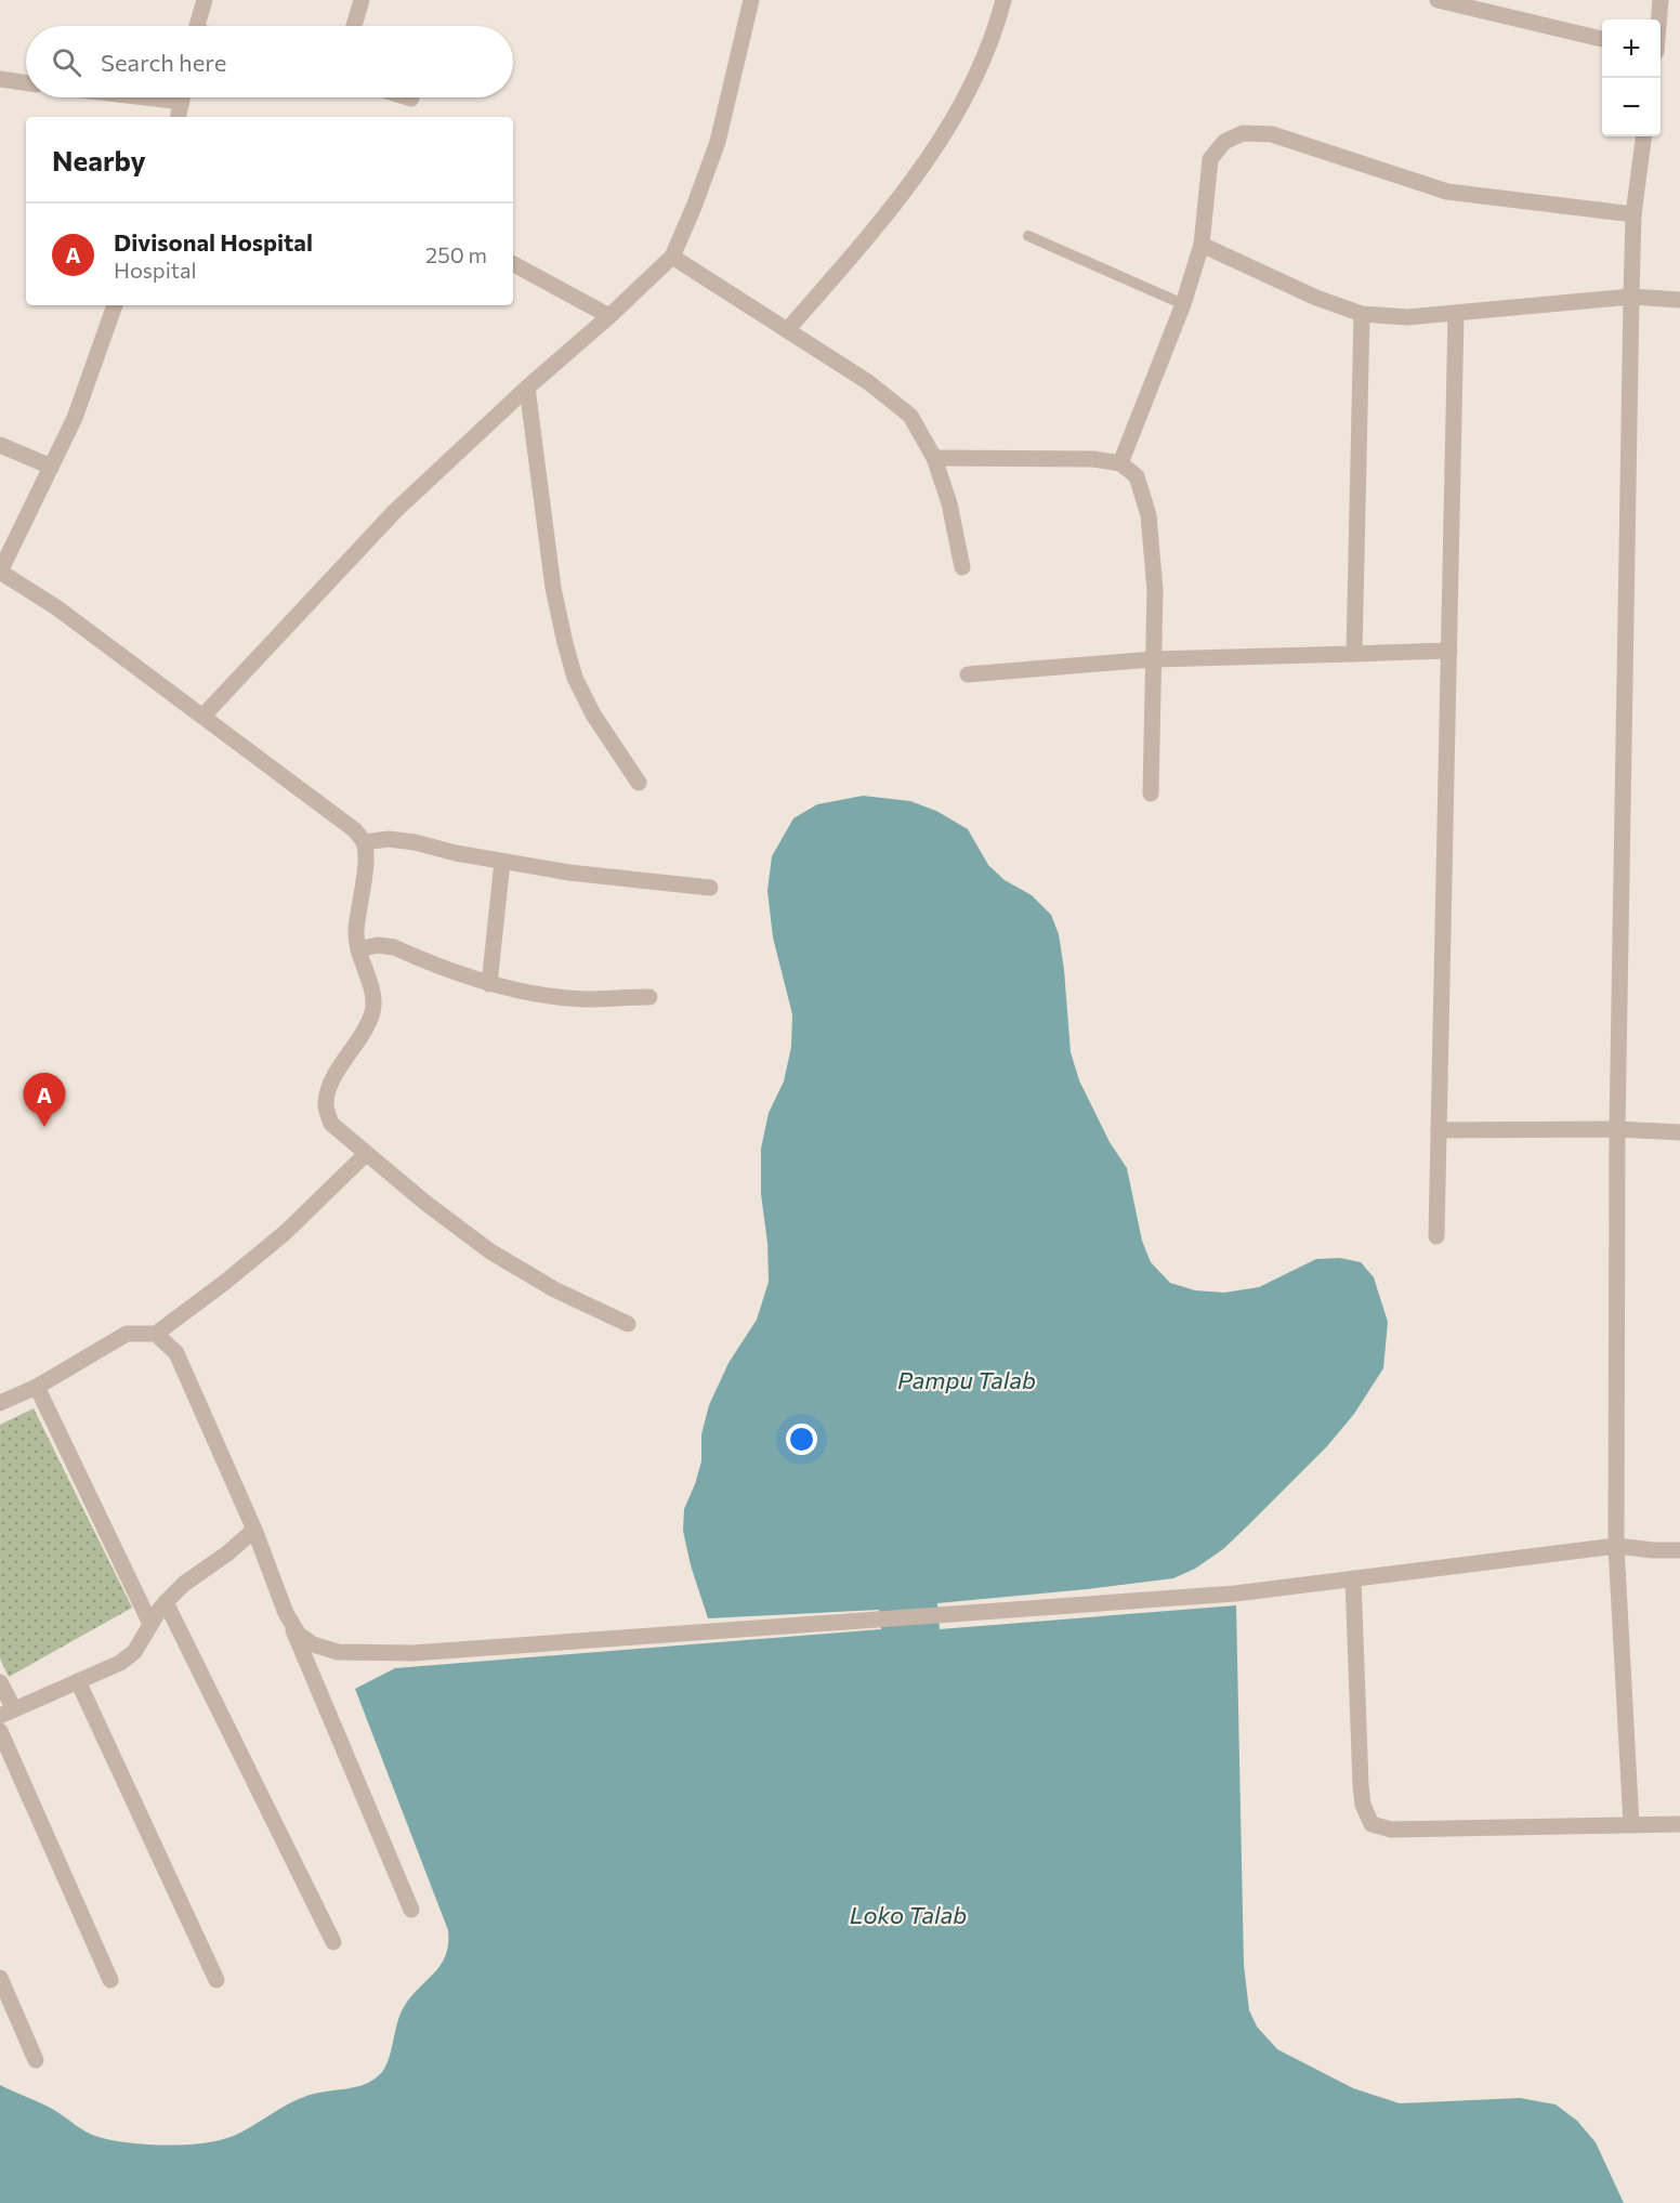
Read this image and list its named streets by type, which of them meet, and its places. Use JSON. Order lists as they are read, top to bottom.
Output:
{
  "water": ["Pampu Talab", "Loko Talab"],
  "page": {
    "map_buttons": ["+", "−"],
    "search": "Search here",
    "heading": "Nearby",
    "list": [
      {
        "mark": "A",
        "name": "Divisonal Hospital",
        "note": "Hospital",
        "value": "250 m"
      }
    ],
    "pins": "A"
  }
}
